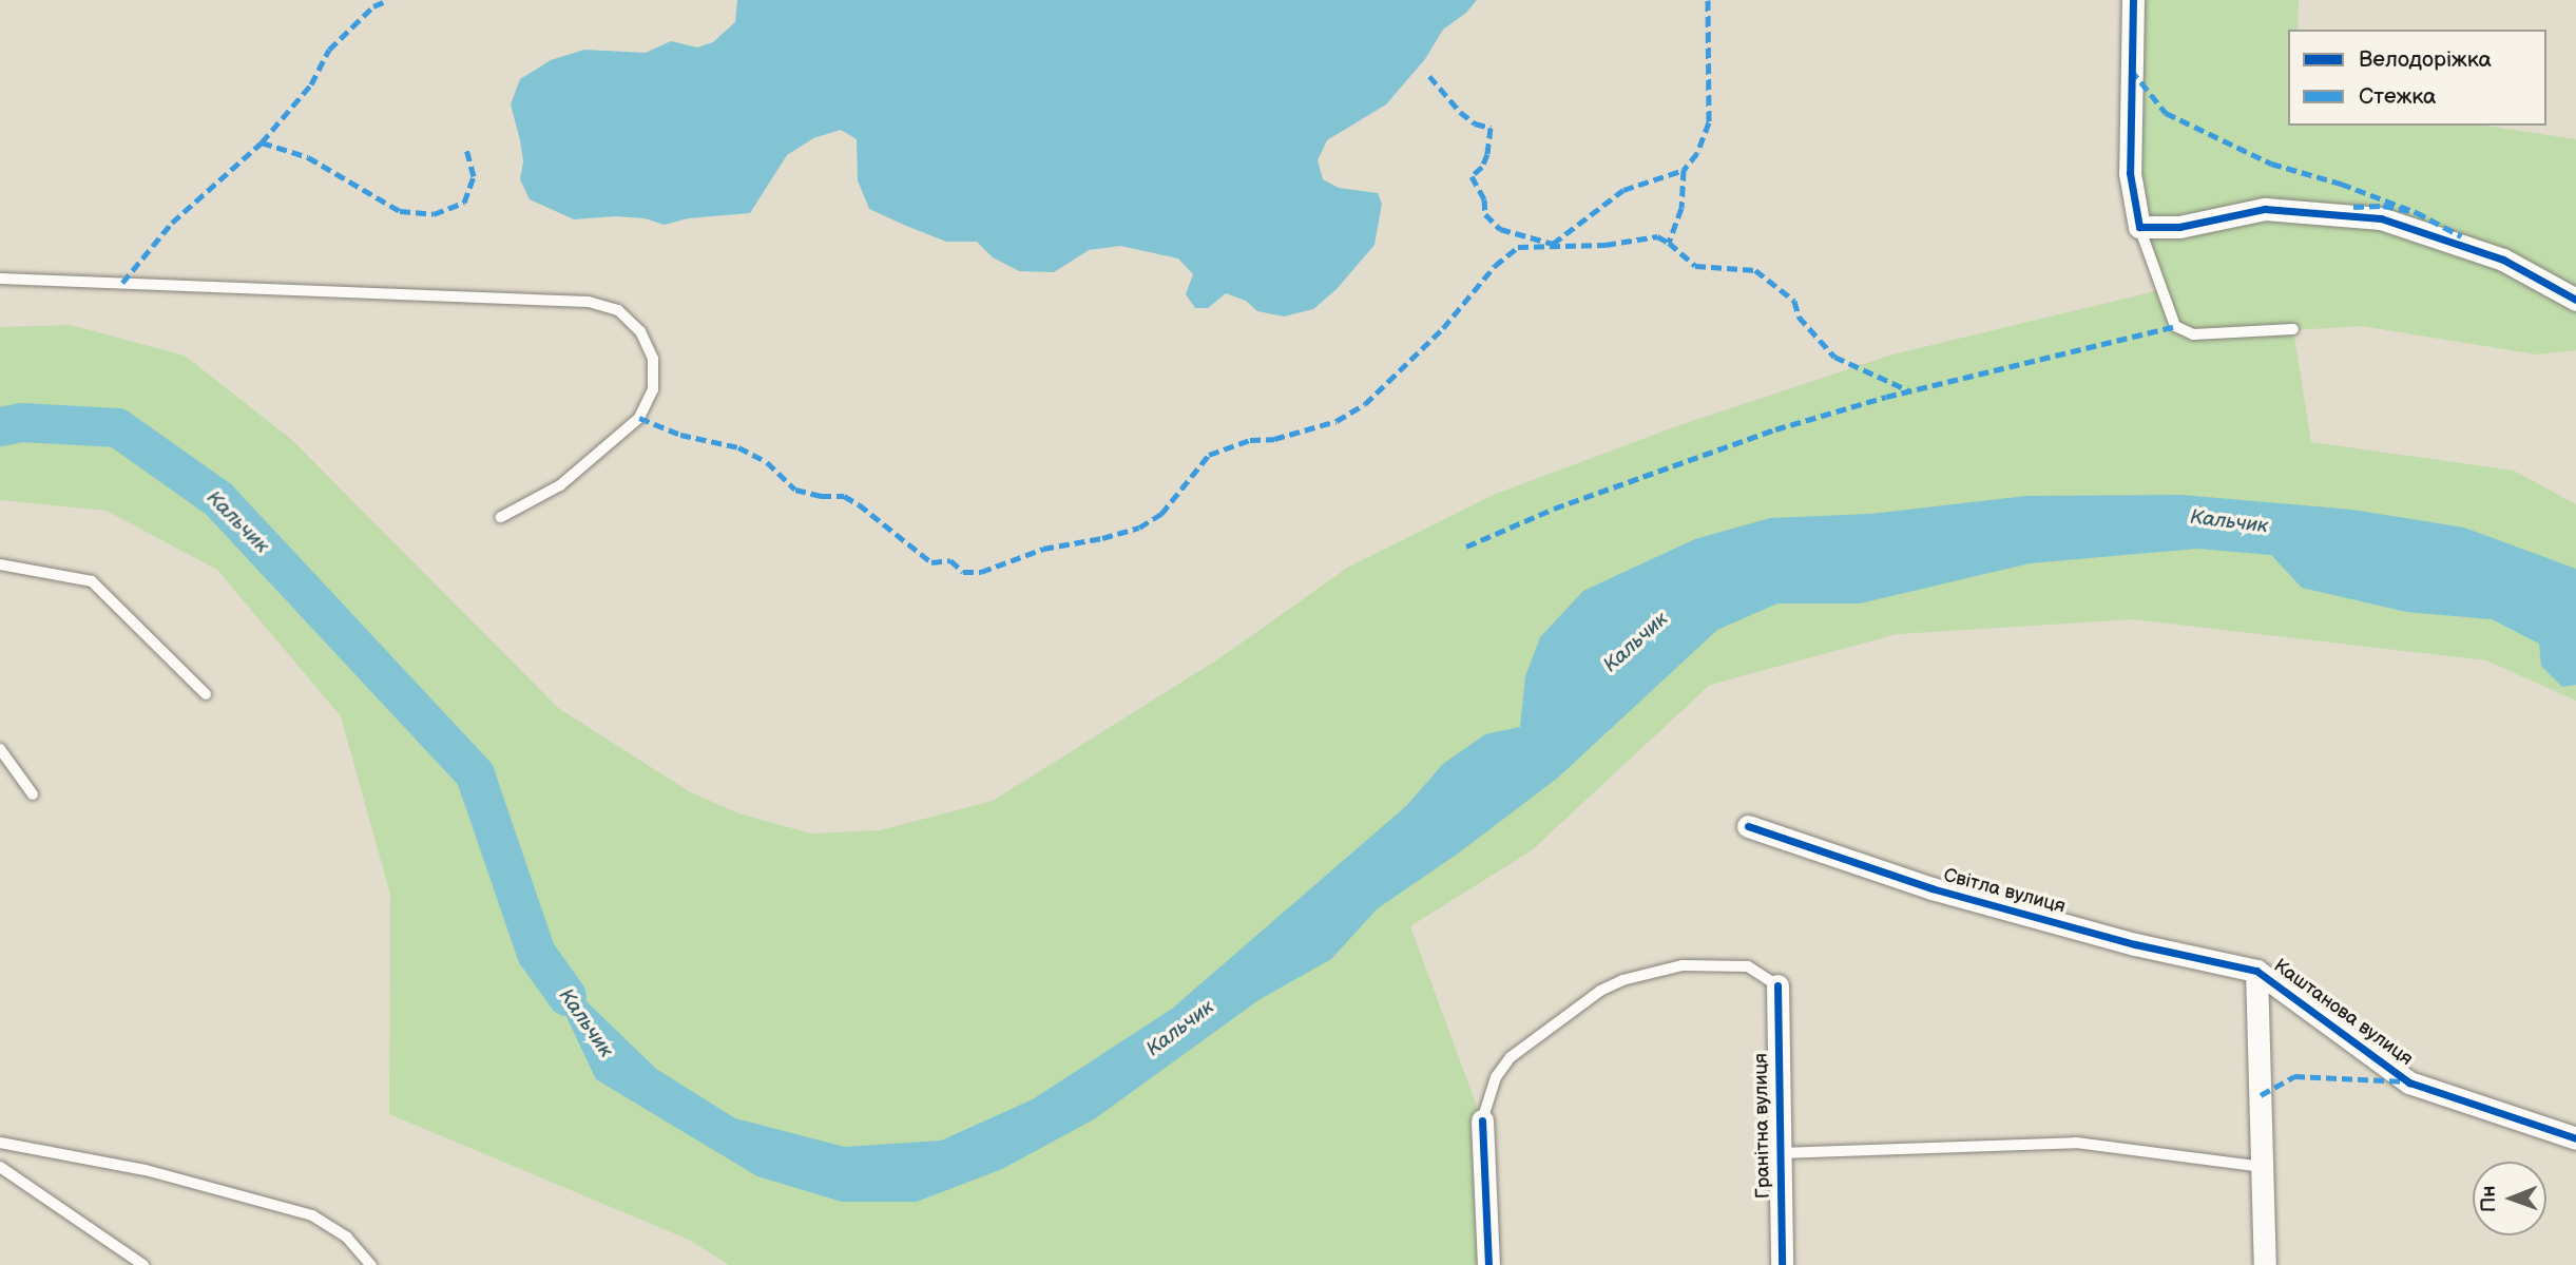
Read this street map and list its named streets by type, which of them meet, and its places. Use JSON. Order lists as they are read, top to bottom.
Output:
{
  "streets": {
    "street": ["Світла вулиця", "Каштанова вулиця", "Гранітна вулиця"]
  },
  "crossings": [
    ["Світла вулиця", "Каштанова вулиця"]
  ],
  "water": ["Кальчик"],
  "legend": ["Велодоріжка", "Стежка"],
  "north": "left"
}
